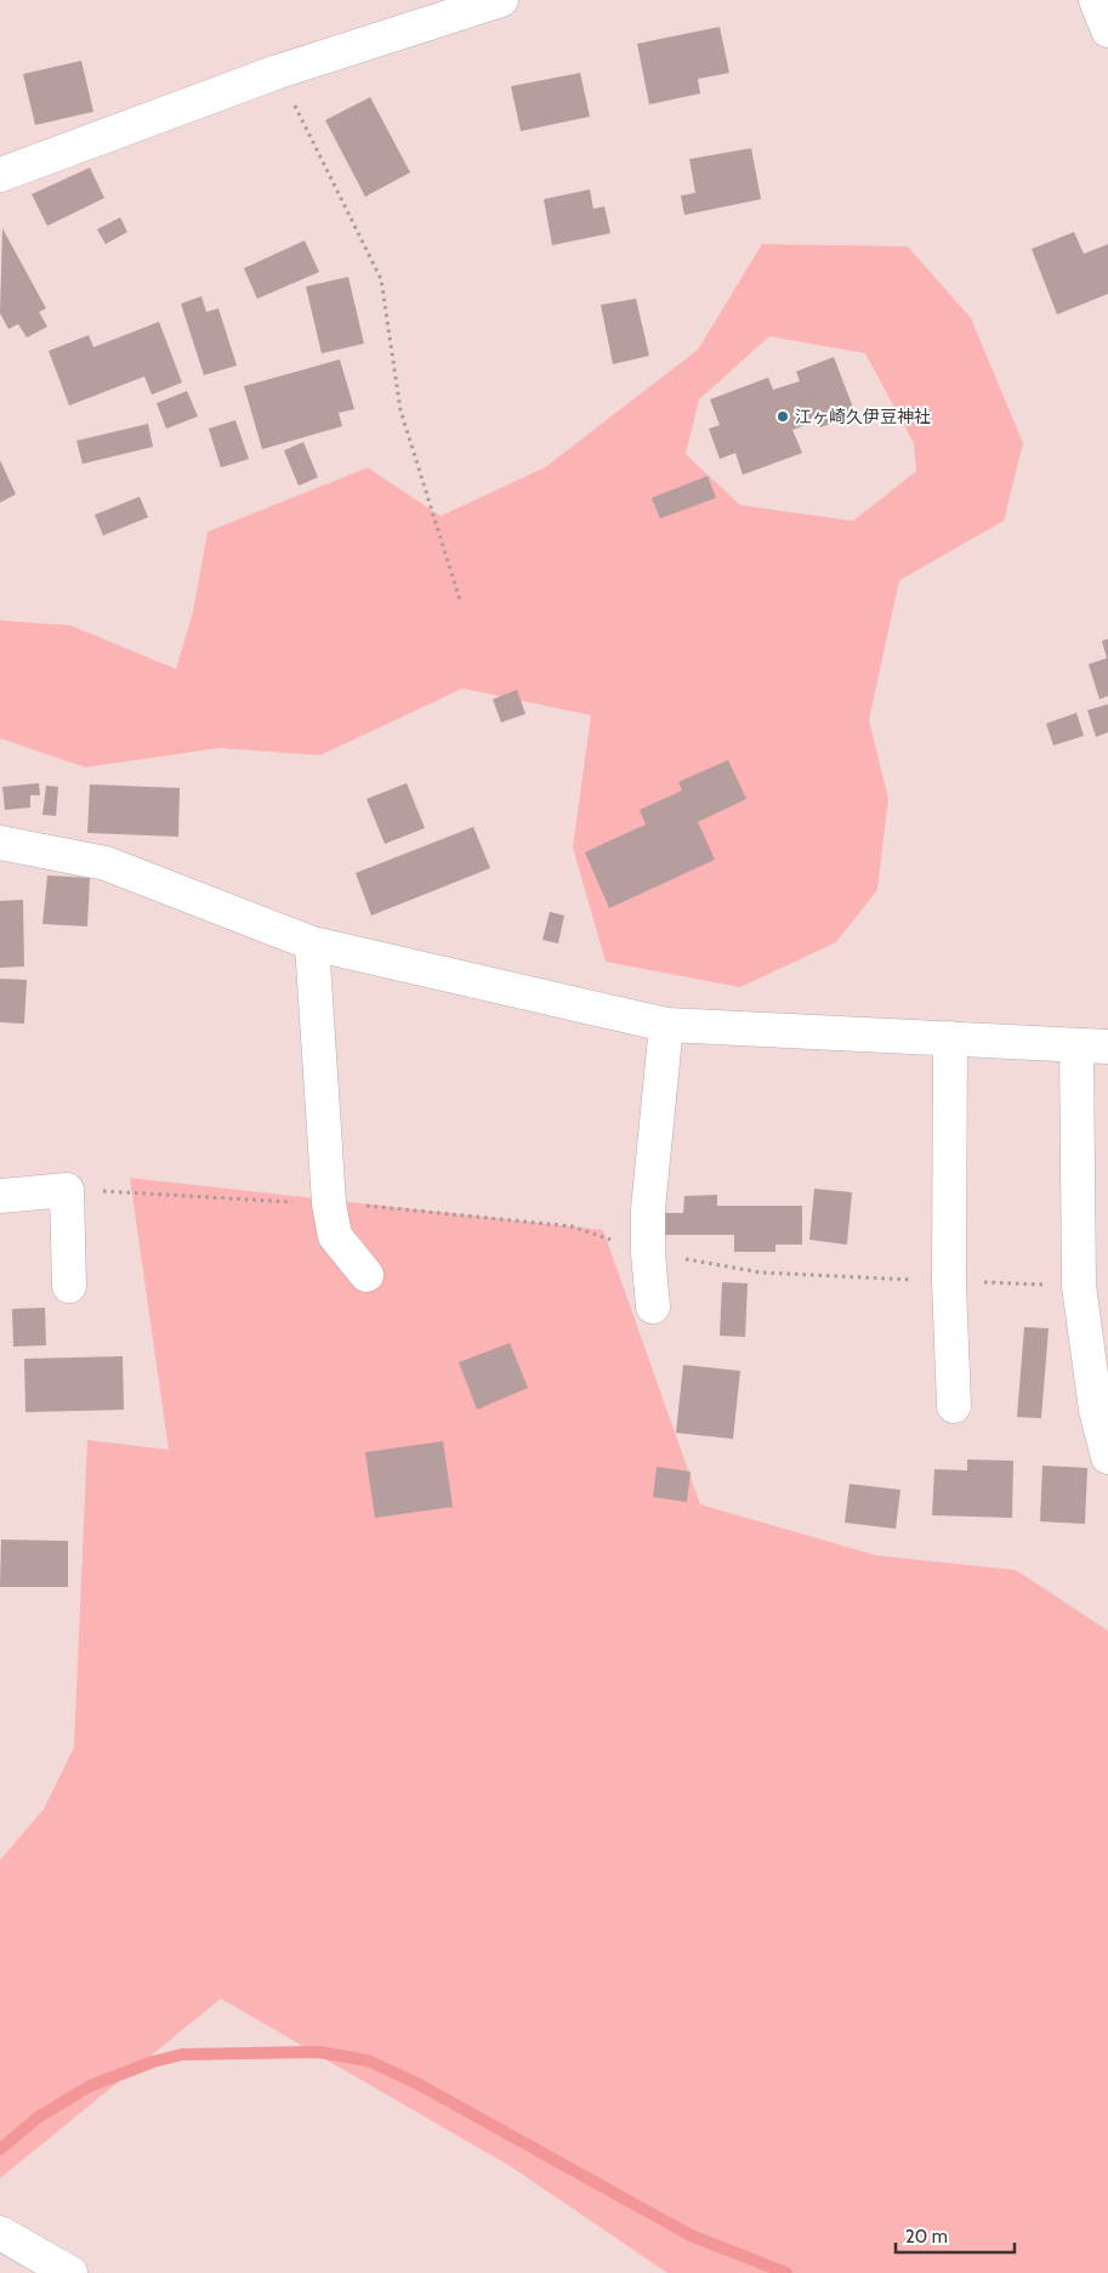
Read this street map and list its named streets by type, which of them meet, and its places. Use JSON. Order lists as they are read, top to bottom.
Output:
{
  "places": ["江ヶ崎久伊豆神社"],
  "scale_bar": "20 m"
}
